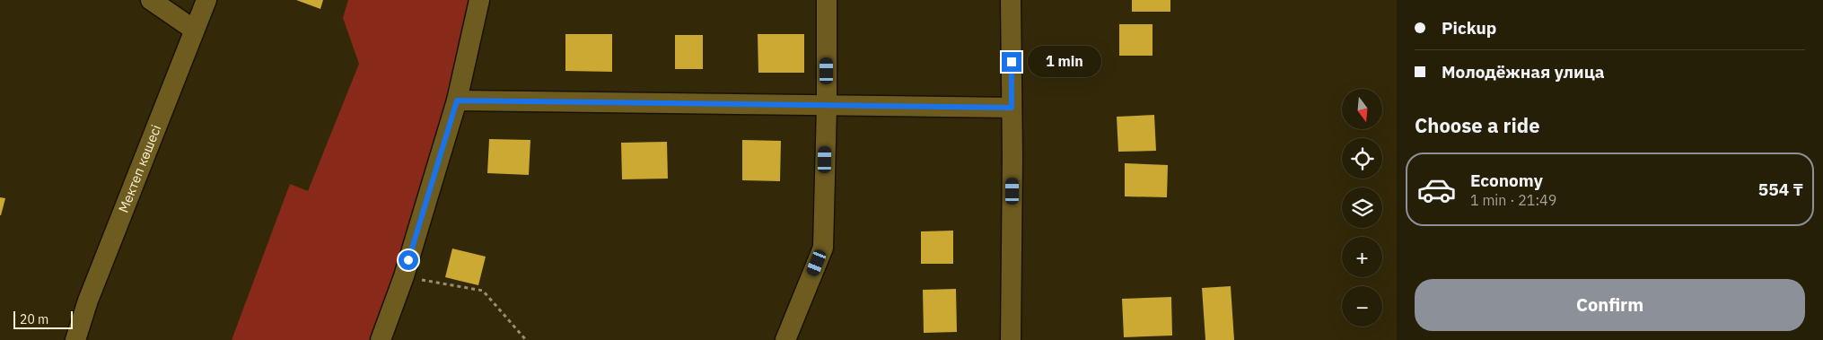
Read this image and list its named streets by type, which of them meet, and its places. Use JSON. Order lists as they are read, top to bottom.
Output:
{
  "streets": {
    "street": ["Мектеп көшесі"]
  },
  "scale_bar": "20 m",
  "north": "bottom",
  "page": {
    "banner": ["Pickup", "Молодёжная улица"],
    "bubble": "1 min",
    "map_buttons": ["+", "−"],
    "heading": "Choose a ride",
    "list": [
      {
        "name": "Economy",
        "note": "1 min · 21:49",
        "value": "554 ₸"
      }
    ],
    "buttons": "Confirm",
    "scale": "20 m"
  }
}
